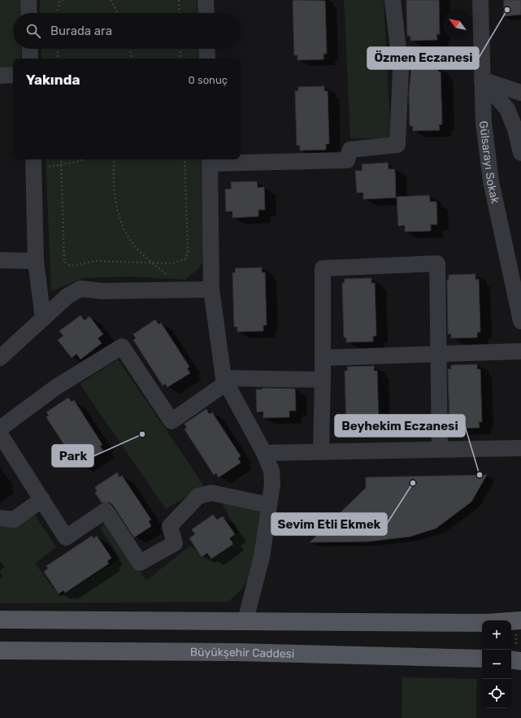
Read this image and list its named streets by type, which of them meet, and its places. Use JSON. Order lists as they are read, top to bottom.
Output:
{
  "streets": {
    "main road": ["Büyükşehir Caddesi"],
    "street": ["Gülsarayı Sokak"]
  },
  "places": [
    "Özmen Eczanesi",
    "Park",
    "Beyhekim Eczanesi",
    "Sevim Etli Ekmek"
  ],
  "north": "top left",
  "page": {
    "search": "Burada ara",
    "heading": ["Yakında", "0 sonuç"],
    "map_buttons": ["+", "−"]
  }
}
